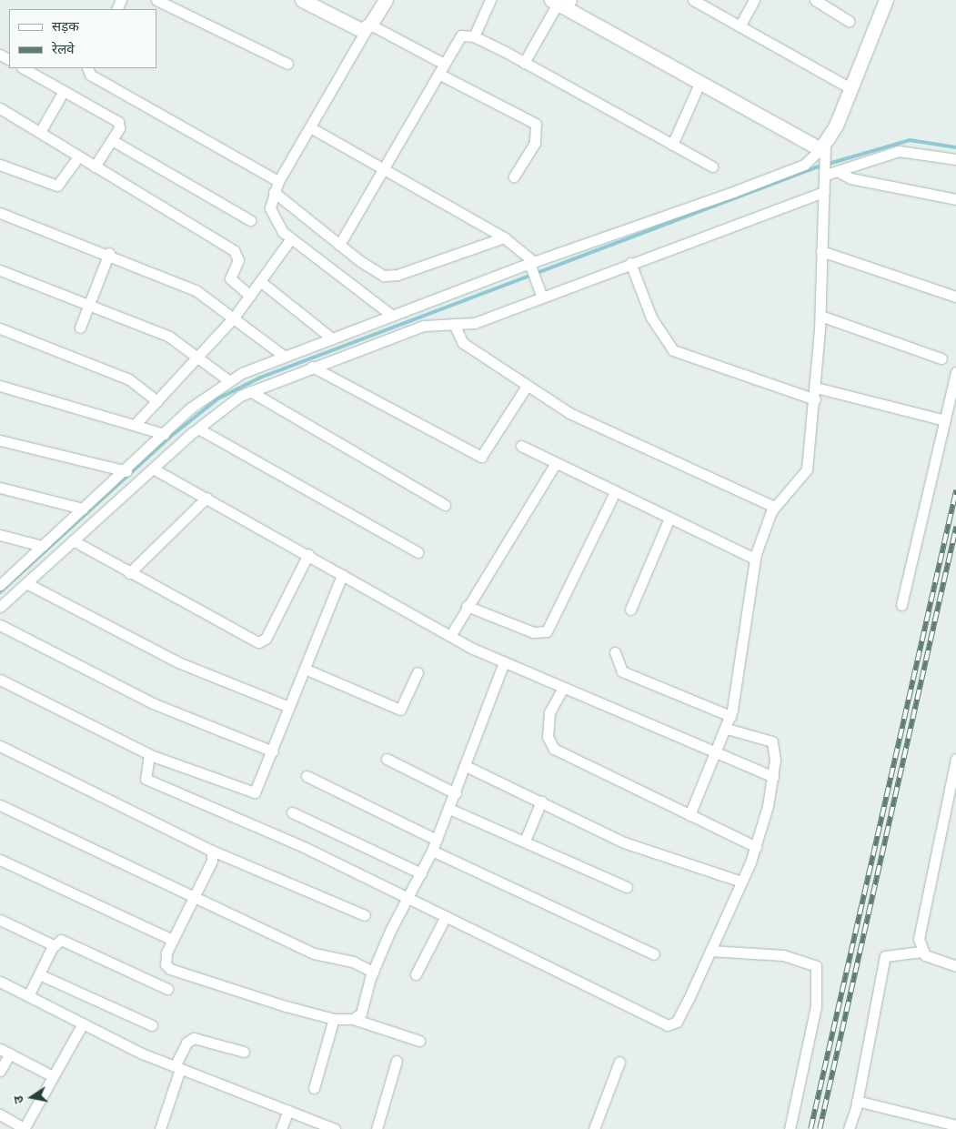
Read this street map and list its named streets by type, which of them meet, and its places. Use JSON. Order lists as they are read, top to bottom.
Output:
{
  "legend": ["सड़क", "रेलवे"],
  "north": "left"
}
